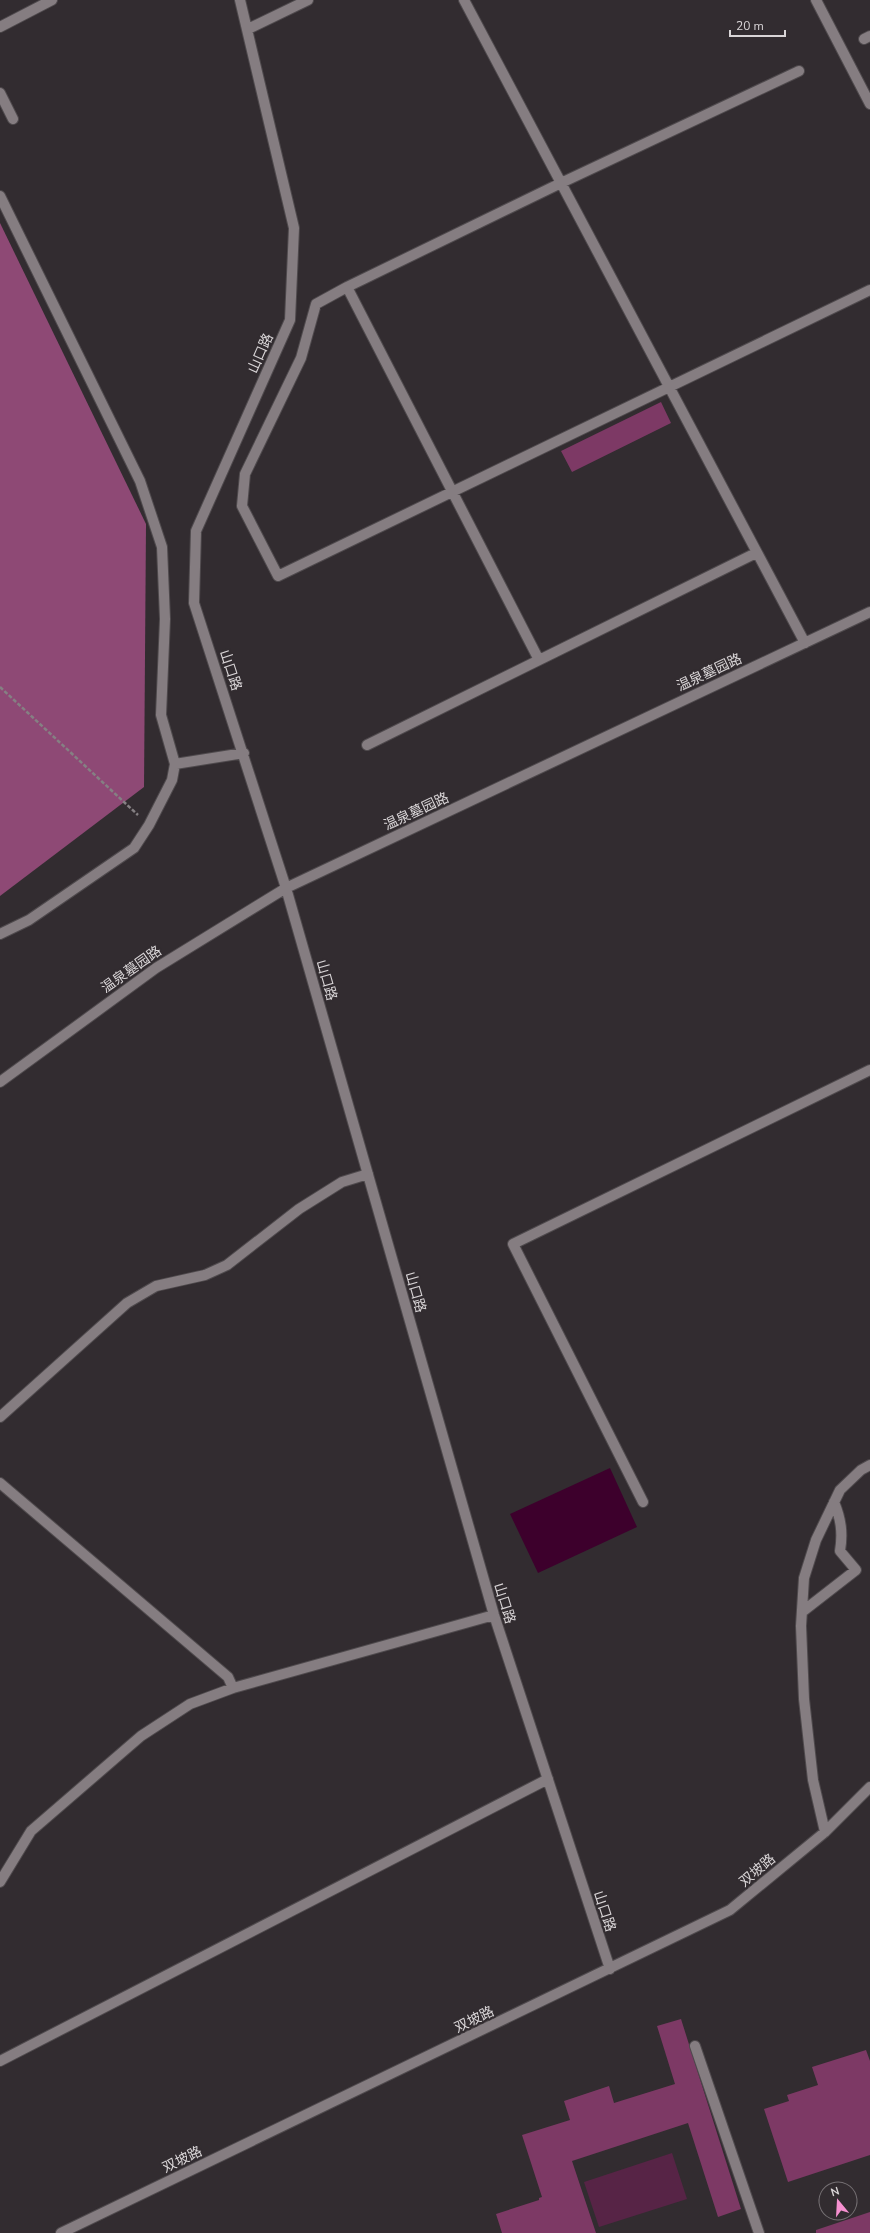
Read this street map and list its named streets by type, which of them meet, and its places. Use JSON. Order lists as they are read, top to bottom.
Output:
{
  "streets": {
    "street": ["山口路", "温泉墓园路", "双坡路"]
  },
  "crossings": [
    ["山口路", "温泉墓园路"],
    ["山口路", "双坡路"]
  ],
  "scale_bar": "20 m",
  "north": "top"
}
